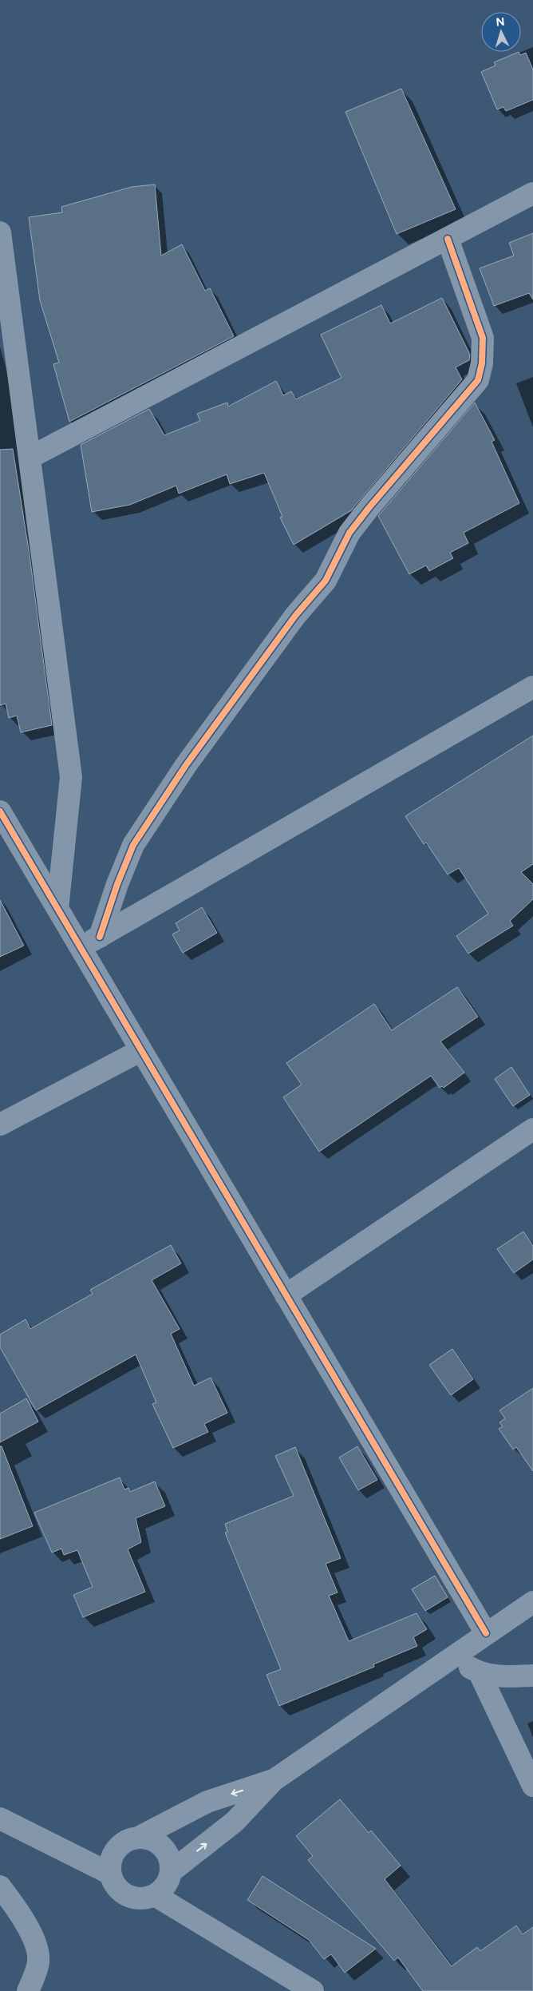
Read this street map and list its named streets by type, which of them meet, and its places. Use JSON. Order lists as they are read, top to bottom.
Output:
{
  "north": "top"
}
